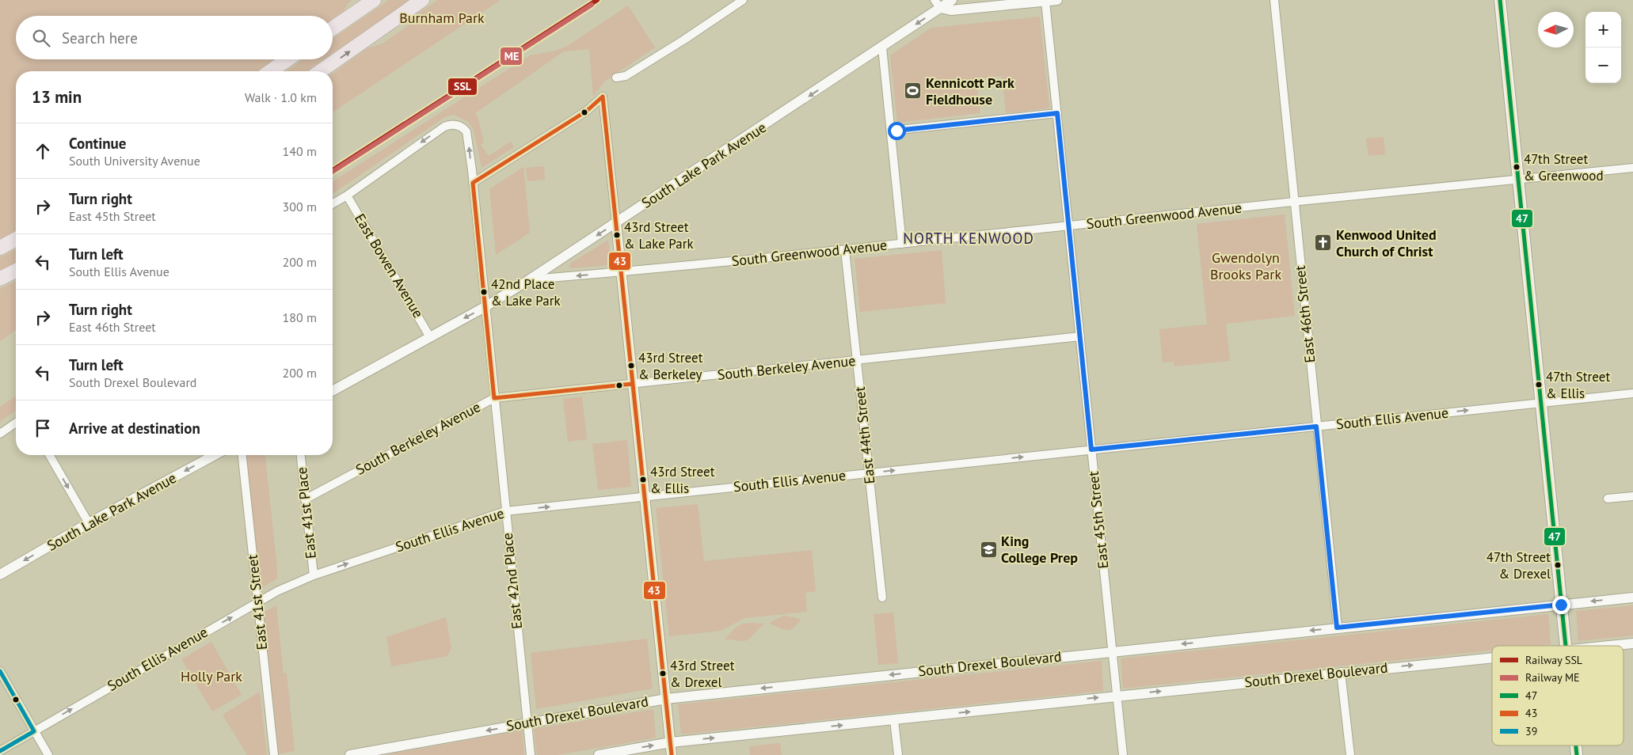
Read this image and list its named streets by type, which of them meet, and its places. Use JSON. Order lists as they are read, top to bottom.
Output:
{
  "streets": {
    "street": [
      "South Lake Park Avenue",
      "South Greenwood Avenue",
      "East Bowen Avenue",
      "East 46th Street",
      "South Berkeley Avenue",
      "South Ellis Avenue",
      "East 44th Street",
      "East 41st Place",
      "East 45th Street",
      "East 42nd Place",
      "East 41st Street",
      "South Drexel Boulevard"
    ]
  },
  "crossings": [
    ["South Lake Park Avenue", "South Greenwood Avenue"],
    ["South Lake Park Avenue", "East Bowen Avenue"],
    ["South Lake Park Avenue", "East 42nd Place"],
    ["South Greenwood Avenue", "East 46th Street"],
    ["South Greenwood Avenue", "East 44th Street"],
    ["South Greenwood Avenue", "East 45th Street"],
    ["East Bowen Avenue", "East 42nd Place"],
    ["East 46th Street", "South Ellis Avenue"],
    ["East 46th Street", "South Drexel Boulevard"],
    ["South Berkeley Avenue", "East 44th Street"],
    ["South Berkeley Avenue", "East 41st Place"],
    ["South Berkeley Avenue", "East 45th Street"],
    ["South Berkeley Avenue", "East 42nd Place"],
    ["South Ellis Avenue", "East 44th Street"],
    ["South Ellis Avenue", "East 41st Place"],
    ["South Ellis Avenue", "East 45th Street"],
    ["South Ellis Avenue", "East 42nd Place"],
    ["South Ellis Avenue", "East 41st Street"],
    ["East 45th Street", "South Drexel Boulevard"],
    ["East 42nd Place", "South Drexel Boulevard"]
  ],
  "one_way": ["South Lake Park Avenue", "South Ellis Avenue"],
  "districts": ["NORTH KENWOOD"],
  "parks": ["Burnham Park", "Gwendolyn Brooks Park", "Holly Park"],
  "places": {
    "sports": ["Kennicott Park Fieldhouse"],
    "other": [
      "47th Street & Greenwood",
      "43rd Street & Lake Park",
      "42nd Place & Lake Park",
      "43rd Street & Berkeley",
      "47th Street & Ellis",
      "43rd Street & Ellis",
      "47th Street & Drexel",
      "43rd Street & Drexel"
    ],
    "church": ["Kenwood United Church of Christ"],
    "school or university": ["King College Prep"]
  },
  "lines": [
    "rail line SSL",
    "transit line 47",
    "rail line ME",
    "transit line 43",
    "transit line 39"
  ],
  "legend": [
    "Railway SSL",
    "Railway ME",
    "47",
    "43",
    "39"
  ],
  "north": "left",
  "page": {
    "map_buttons": ["+", "−"],
    "search": "Search here",
    "heading": ["13 min", "Walk · 1.0 km"],
    "list": [
      ["Continue", "South University Avenue", "140 m"],
      ["Turn right", "East 45th Street", "300 m"],
      ["Turn left", "South Ellis Avenue", "200 m"],
      ["Turn right", "East 46th Street", "180 m"],
      ["Turn left", "South Drexel Boulevard", "200 m"],
      "Arrive at destination"
    ]
  }
}
